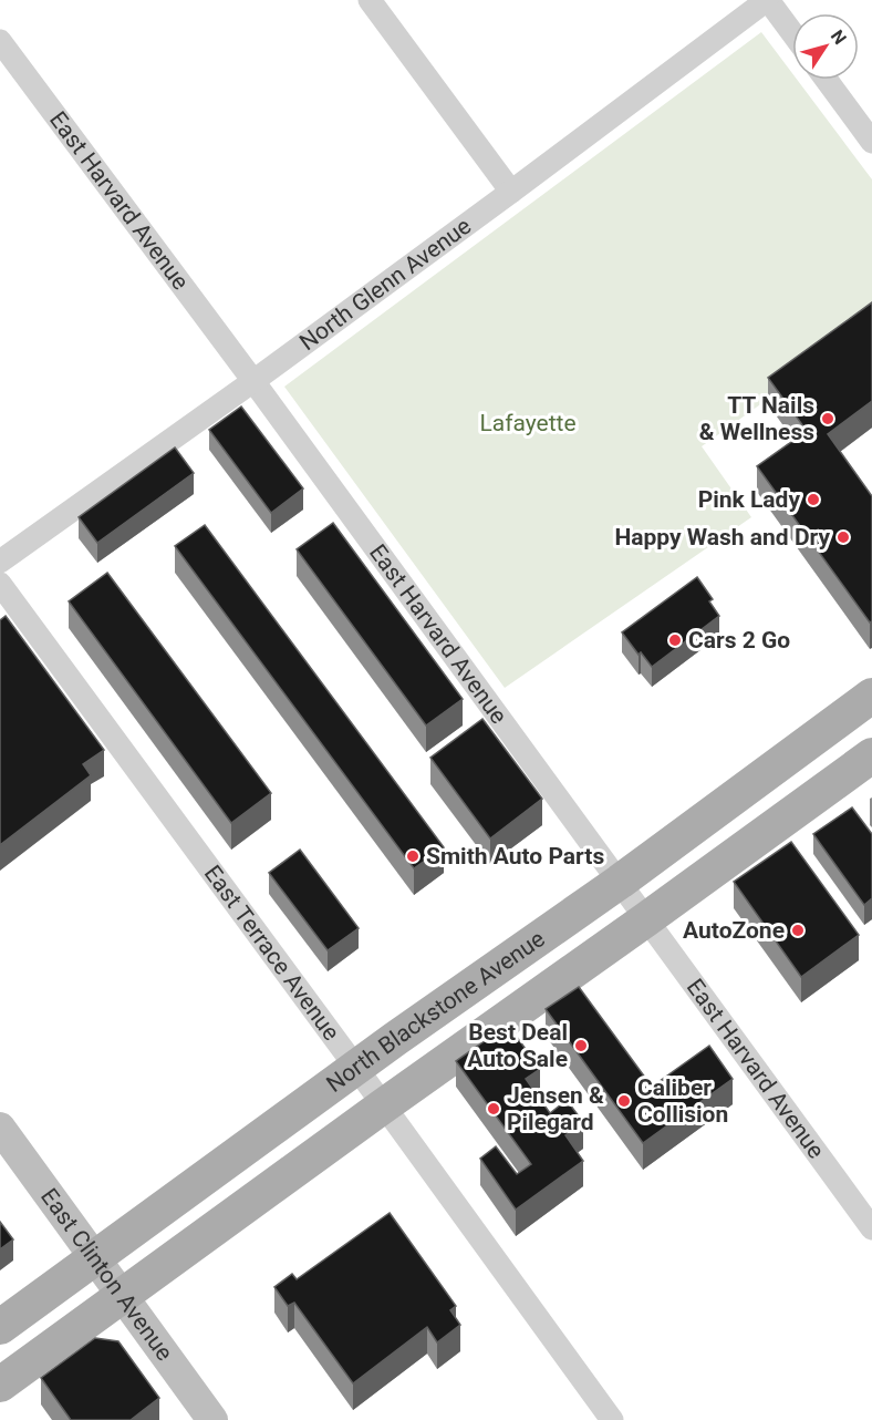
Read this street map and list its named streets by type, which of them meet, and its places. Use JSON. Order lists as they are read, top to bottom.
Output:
{
  "streets": {
    "main road": ["North Blackstone Avenue", "East Clinton Avenue"],
    "street": ["East Harvard Avenue", "North Glenn Avenue", "East Terrace Avenue"]
  },
  "crossings": [
    ["East Harvard Avenue", "North Glenn Avenue"],
    ["East Harvard Avenue", "North Blackstone Avenue"],
    ["East Terrace Avenue", "North Blackstone Avenue"],
    ["North Blackstone Avenue", "East Clinton Avenue"]
  ],
  "parks": ["Lafayette"],
  "places": [
    "TT Nails & Wellness",
    "Pink Lady",
    "Happy Wash and Dry",
    "Cars 2 Go",
    "Smith Auto Parts",
    "AutoZone",
    "Best Deal Auto Sale",
    "Caliber Collision",
    "Jensen & Pilegard"
  ],
  "north": "top right"
}
